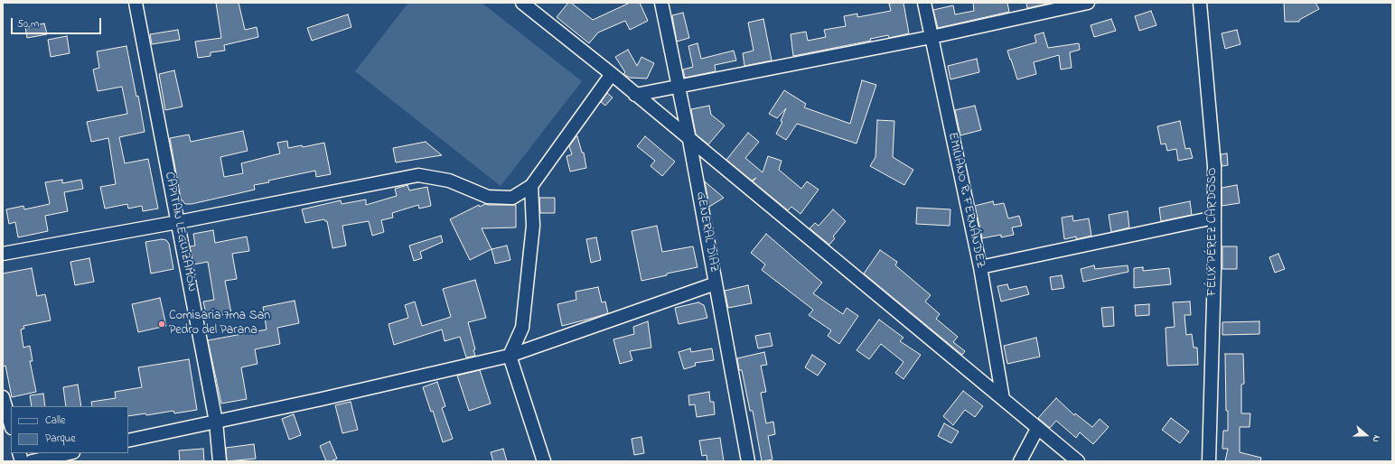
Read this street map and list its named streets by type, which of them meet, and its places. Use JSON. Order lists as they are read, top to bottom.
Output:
{
  "streets": {
    "street": [
      "EMILIANO R. FERNÁNDEZ",
      "CAPITAN LEGUIZAMÓN",
      "GENERAL DÍAZ",
      "FÉLIX PÉREZ CARDOSO"
    ]
  },
  "places": ["Comisaría 7ma San Pedro del Parana"],
  "legend": ["Calle", "Parque"],
  "scale_bar": "50 m",
  "north": "right"
}
